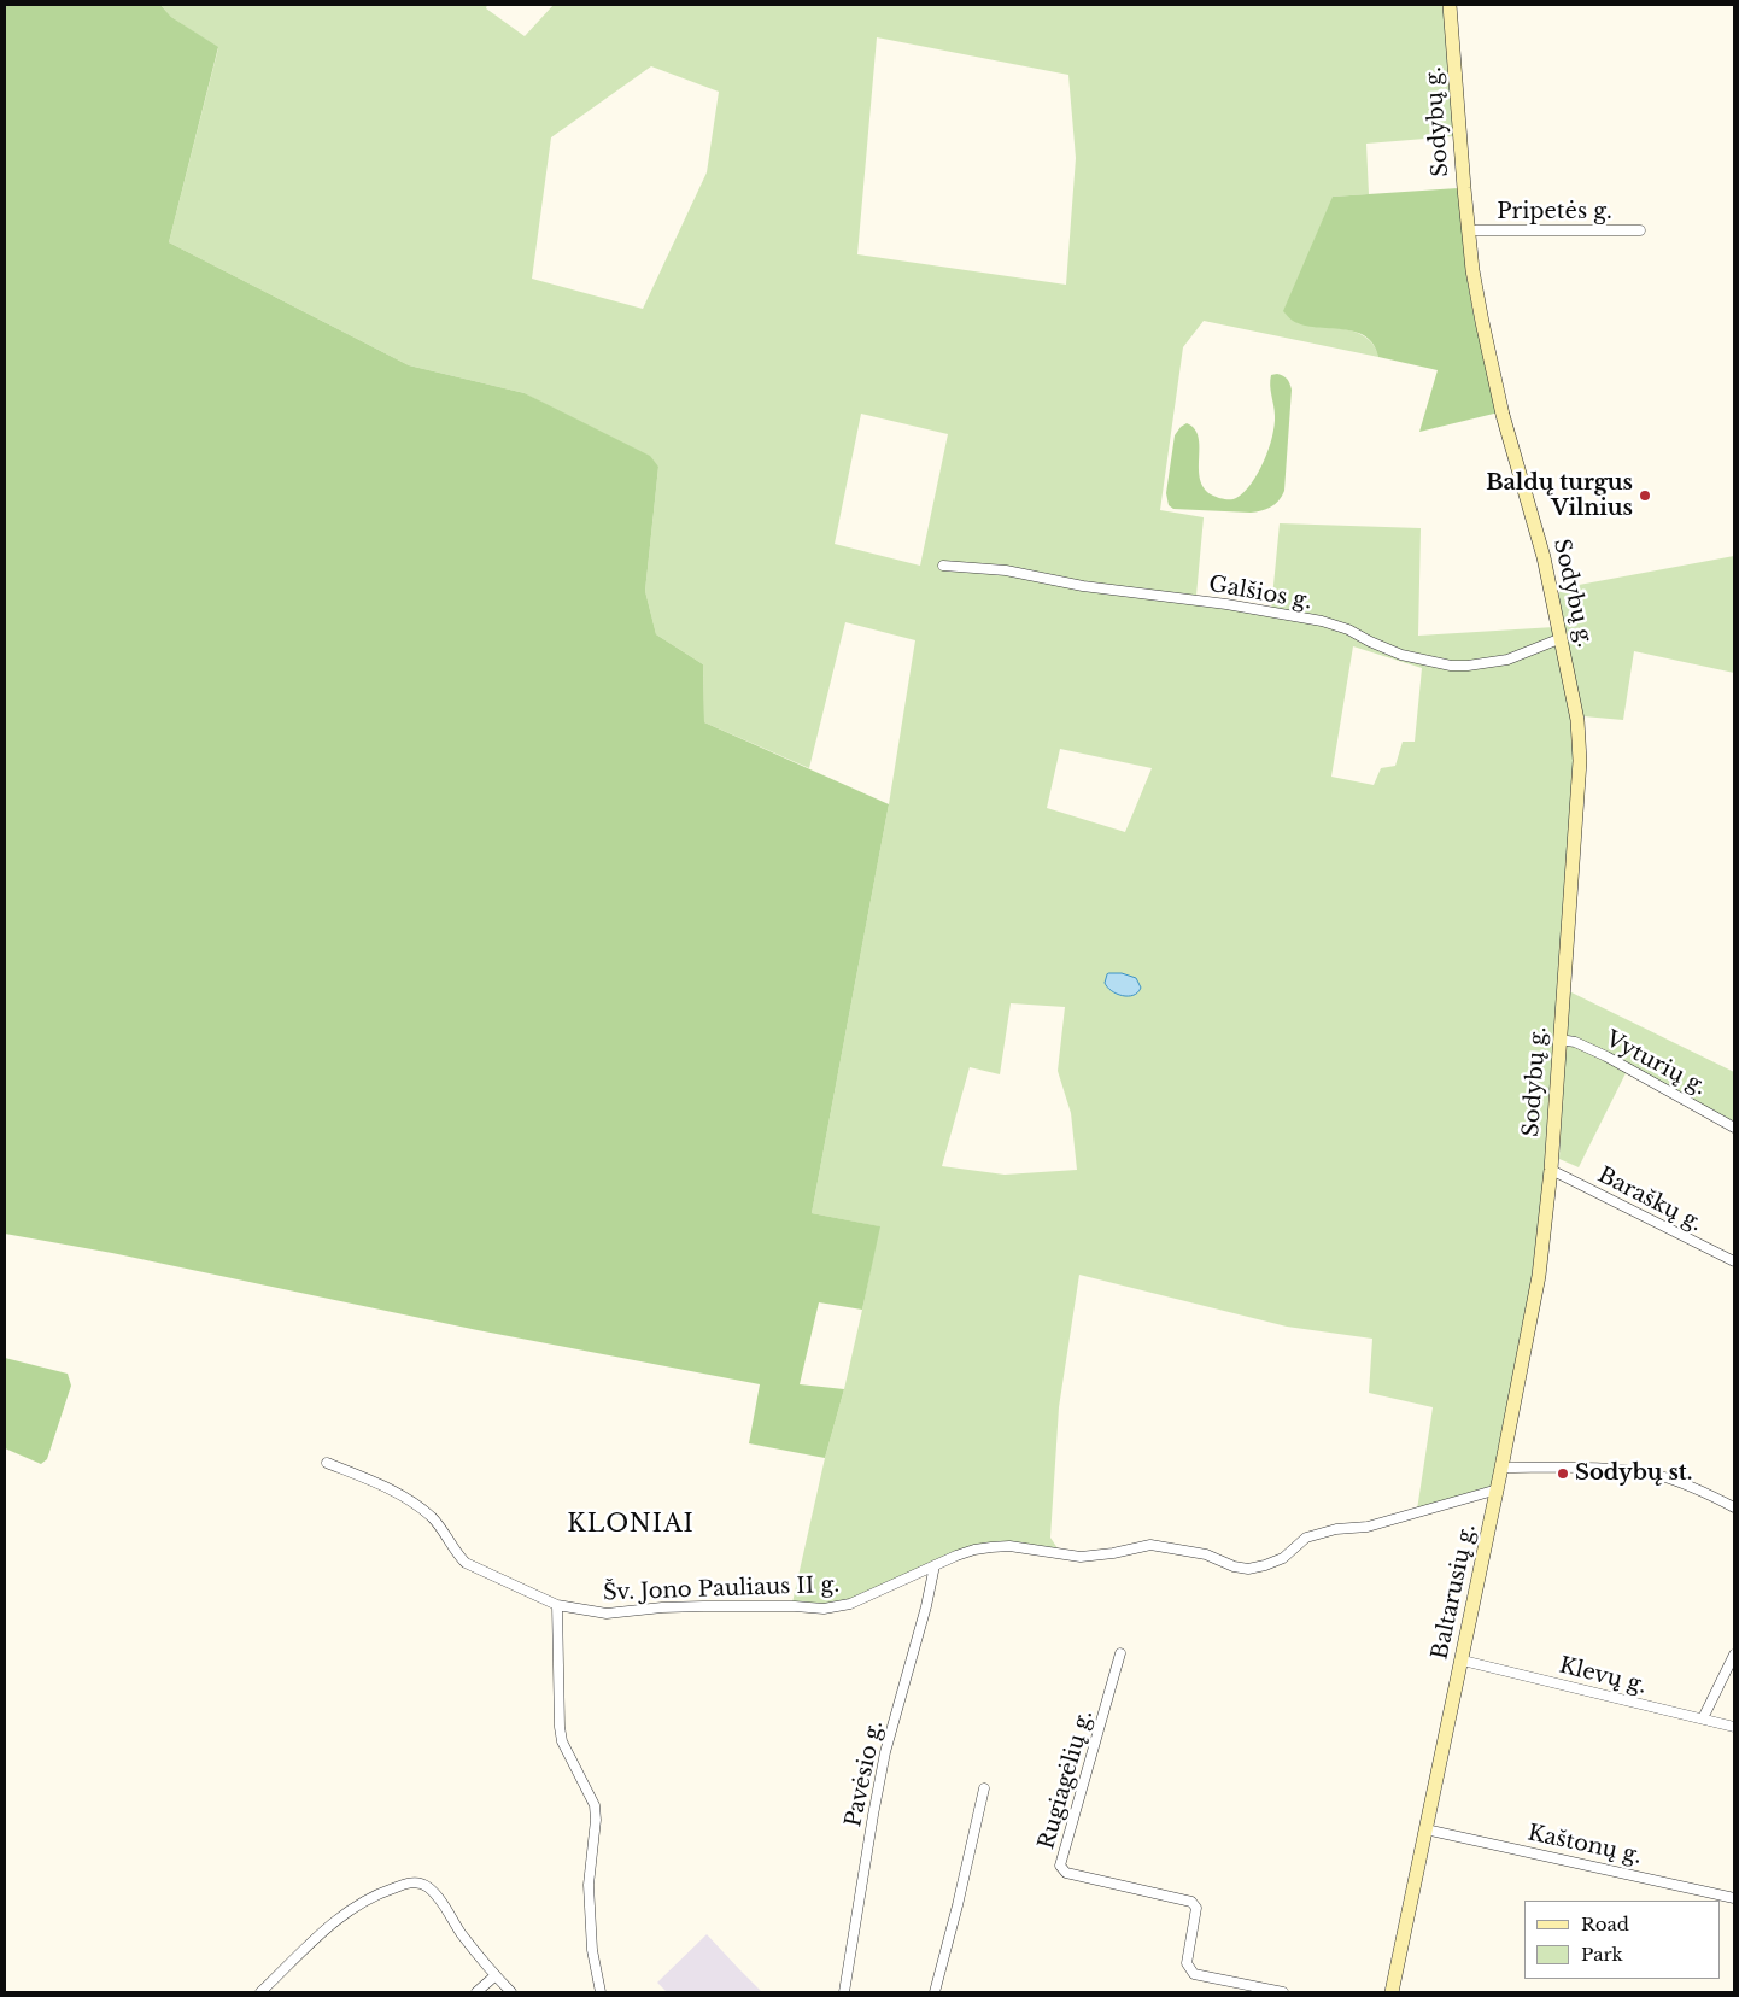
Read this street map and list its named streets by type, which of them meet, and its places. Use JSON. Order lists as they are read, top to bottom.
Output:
{
  "streets": {
    "main road": ["Sodybų g.", "Baltarusių g."],
    "street": [
      "Pripetės g.",
      "Galšios g.",
      "Vyturių g.",
      "Baraškų g.",
      "Šv. Jono Pauliaus II g.",
      "Klevų g.",
      "Pavėsio g.",
      "Rugiagėlių g.",
      "Kaštonų g."
    ]
  },
  "crossings": [
    ["Sodybų g.", "Pripetės g."],
    ["Sodybų g.", "Galšios g."],
    ["Sodybų g.", "Vyturių g."],
    ["Sodybų g.", "Baraškų g."],
    ["Sodybų g.", "Baltarusių g."],
    ["Šv. Jono Pauliaus II g.", "Baltarusių g."],
    ["Šv. Jono Pauliaus II g.", "Pavėsio g."],
    ["Baltarusių g.", "Klevų g."],
    ["Baltarusių g.", "Kaštonų g."]
  ],
  "districts": ["KLONIAI"],
  "places": ["Baldų turgus Vilnius", "Sodybų st."],
  "legend": ["Road", "Park"]
}
